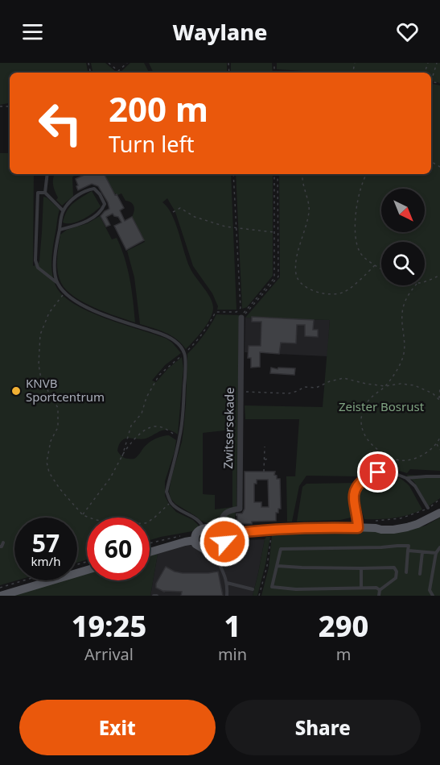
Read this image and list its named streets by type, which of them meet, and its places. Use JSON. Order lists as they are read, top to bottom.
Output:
{
  "streets": {
    "street": ["Zwitsersekade"]
  },
  "parks": ["Zeister Bosrust"],
  "places": ["KNVB Sportcentrum"],
  "north": "bottom right",
  "page": {
    "header": "Waylane",
    "turn": ["200 m", "Turn left"],
    "speed": "57 km/h",
    "limit": "60",
    "eta": [
      "19:25",
      "Arrival",
      "1",
      "min",
      "290",
      "m"
    ],
    "buttons": ["Exit", "Share"]
  }
}
